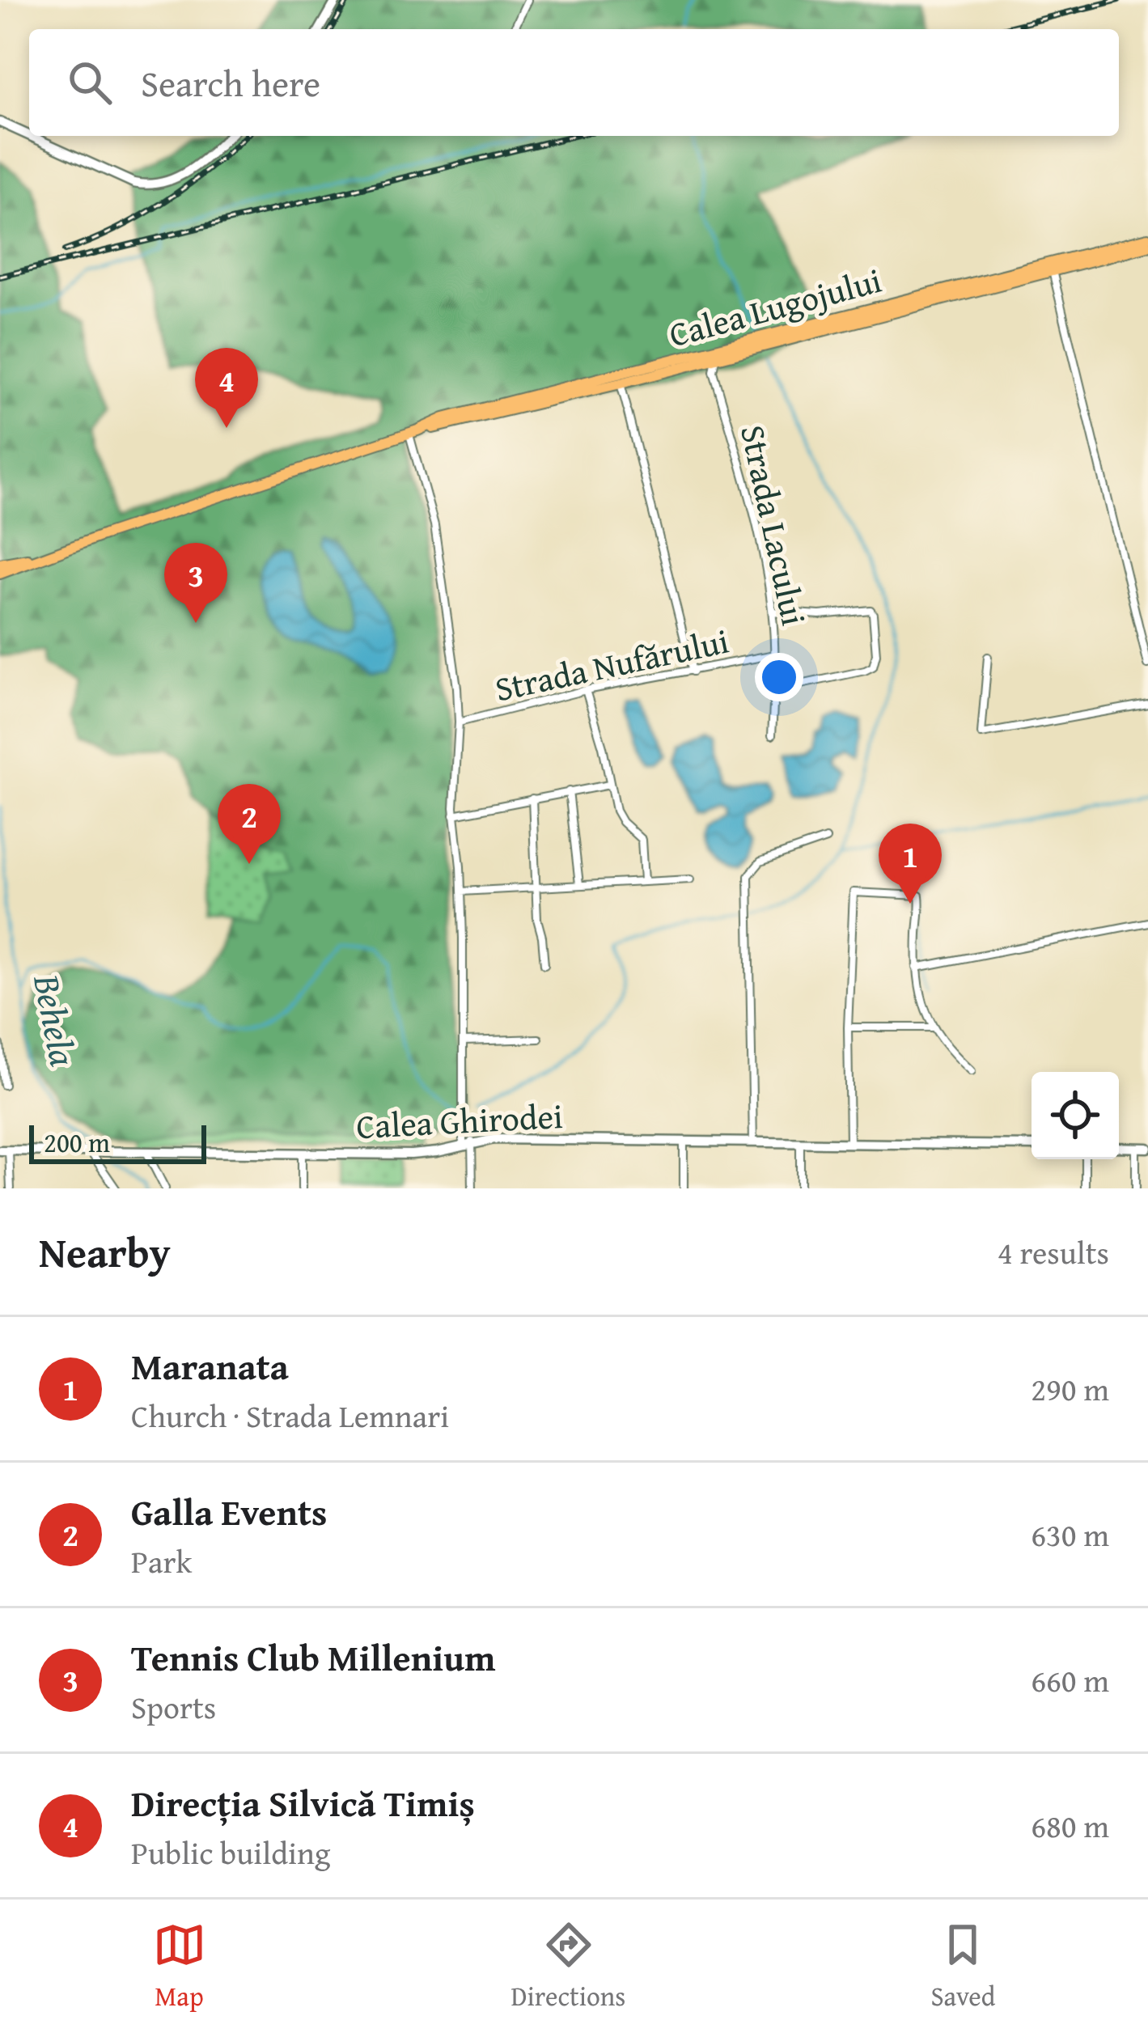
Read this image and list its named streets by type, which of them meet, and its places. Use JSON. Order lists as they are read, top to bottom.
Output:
{
  "streets": {
    "main road": ["Calea Lugojului"],
    "street": ["Strada Lacului", "Strada Nufărului", "Calea Ghirodei"]
  },
  "crossings": [
    ["Calea Lugojului", "Strada Lacului"],
    ["Strada Lacului", "Strada Nufărului"]
  ],
  "water": ["Behela"],
  "scale_bar": "200 m",
  "page": {
    "search": "Search here",
    "pins": [
      "4",
      "3",
      "2",
      "1"
    ],
    "scale": "200 m",
    "heading": ["Nearby", "4 results"],
    "list": [
      {
        "mark": "1",
        "name": "Maranata",
        "note": "Church · Strada Lemnari",
        "value": "290 m"
      },
      {
        "mark": "2",
        "name": "Galla Events",
        "note": "Park",
        "value": "630 m"
      },
      {
        "mark": "3",
        "name": "Tennis Club Millenium",
        "note": "Sports",
        "value": "660 m"
      },
      {
        "mark": "4",
        "name": "Direcția Silvică Timiș",
        "note": "Public building",
        "value": "680 m"
      }
    ],
    "nav": ["Map", "Directions", "Saved"]
  }
}
